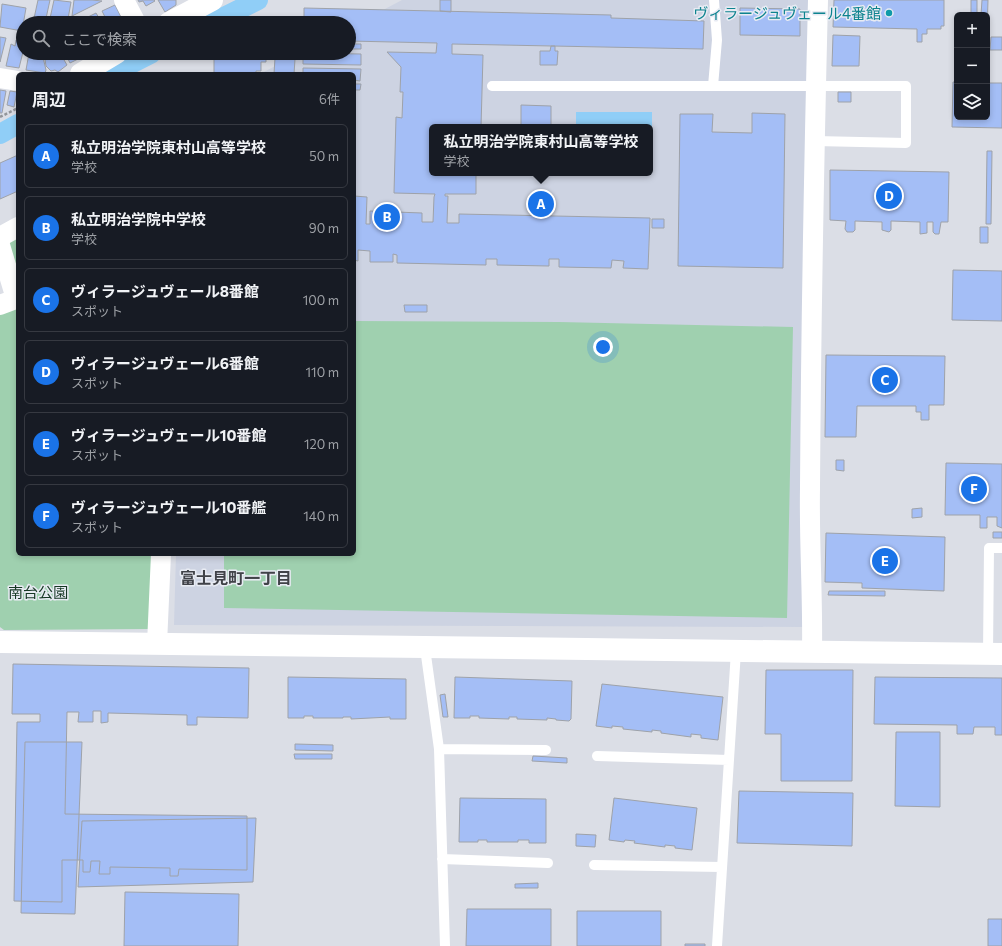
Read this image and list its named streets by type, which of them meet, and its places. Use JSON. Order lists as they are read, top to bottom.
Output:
{
  "districts": ["富士見町一丁目"],
  "parks": ["南台公園"],
  "places": ["ヴィラージュヴェール4番館"],
  "page": {
    "map_buttons": ["+", "−"],
    "search": "ここで検索",
    "heading": ["周辺", "6件"],
    "popup": ["私立明治学院東村山高等学校", "学校"],
    "list": [
      {
        "mark": "A",
        "name": "私立明治学院東村山高等学校",
        "note": "学校",
        "value": "50 m"
      },
      {
        "mark": "B",
        "name": "私立明治学院中学校",
        "note": "学校",
        "value": "90 m"
      },
      {
        "mark": "C",
        "name": "ヴィラージュヴェール8番館",
        "note": "スポット",
        "value": "100 m"
      },
      {
        "mark": "D",
        "name": "ヴィラージュヴェール6番館",
        "note": "スポット",
        "value": "110 m"
      },
      {
        "mark": "E",
        "name": "ヴィラージュヴェール10番館",
        "note": "スポット",
        "value": "120 m"
      },
      {
        "mark": "F",
        "name": "ヴィラージュヴェール10番艦",
        "note": "スポット",
        "value": "140 m"
      }
    ],
    "pins": [
      "D",
      "A",
      "B",
      "C",
      "F",
      "E"
    ]
  }
}
